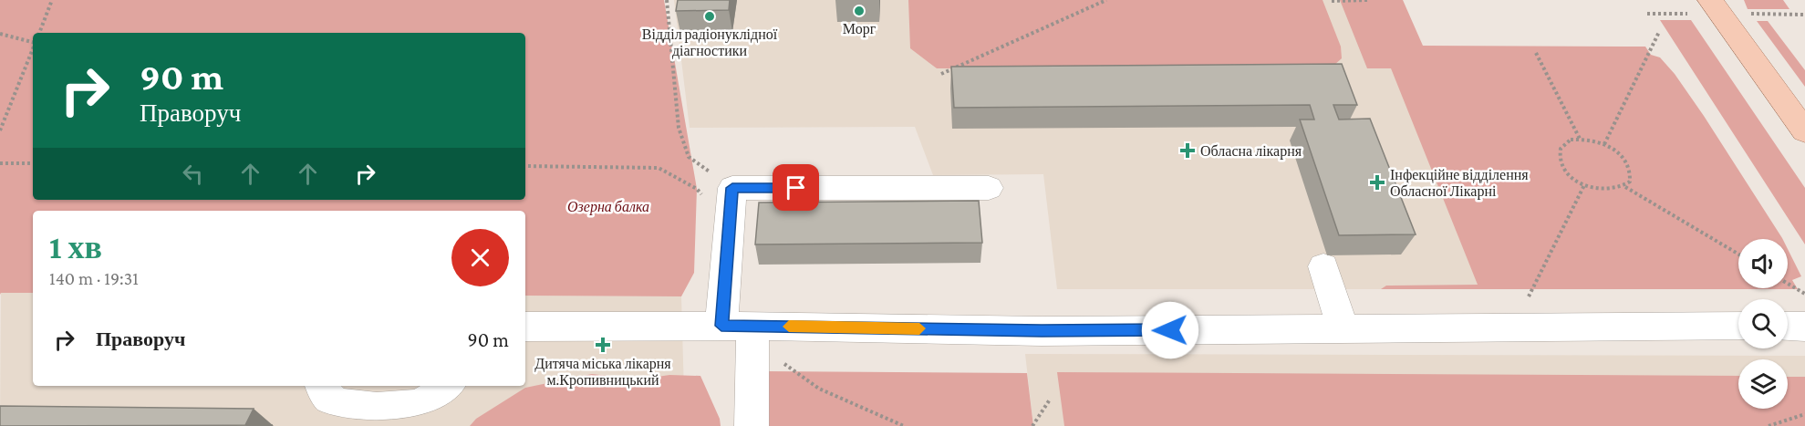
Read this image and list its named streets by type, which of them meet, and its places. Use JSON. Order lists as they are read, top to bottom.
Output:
{
  "parks": ["Озерна балка"],
  "places": {
    "other": ["Морг", "Відділ радіонуклідної діагностики"],
    "health": ["Обласна лікарня", "Інфекційне відділення Обласної Лікарні", "Дитяча міська лікарня м.Кропивницький"]
  },
  "page": {
    "turn": ["90 m", "Праворуч"],
    "heading": ["1 хв", "140 m · 19:31"],
    "list": [
      {
        "name": "Праворуч",
        "value": "90 m"
      }
    ]
  }
}
